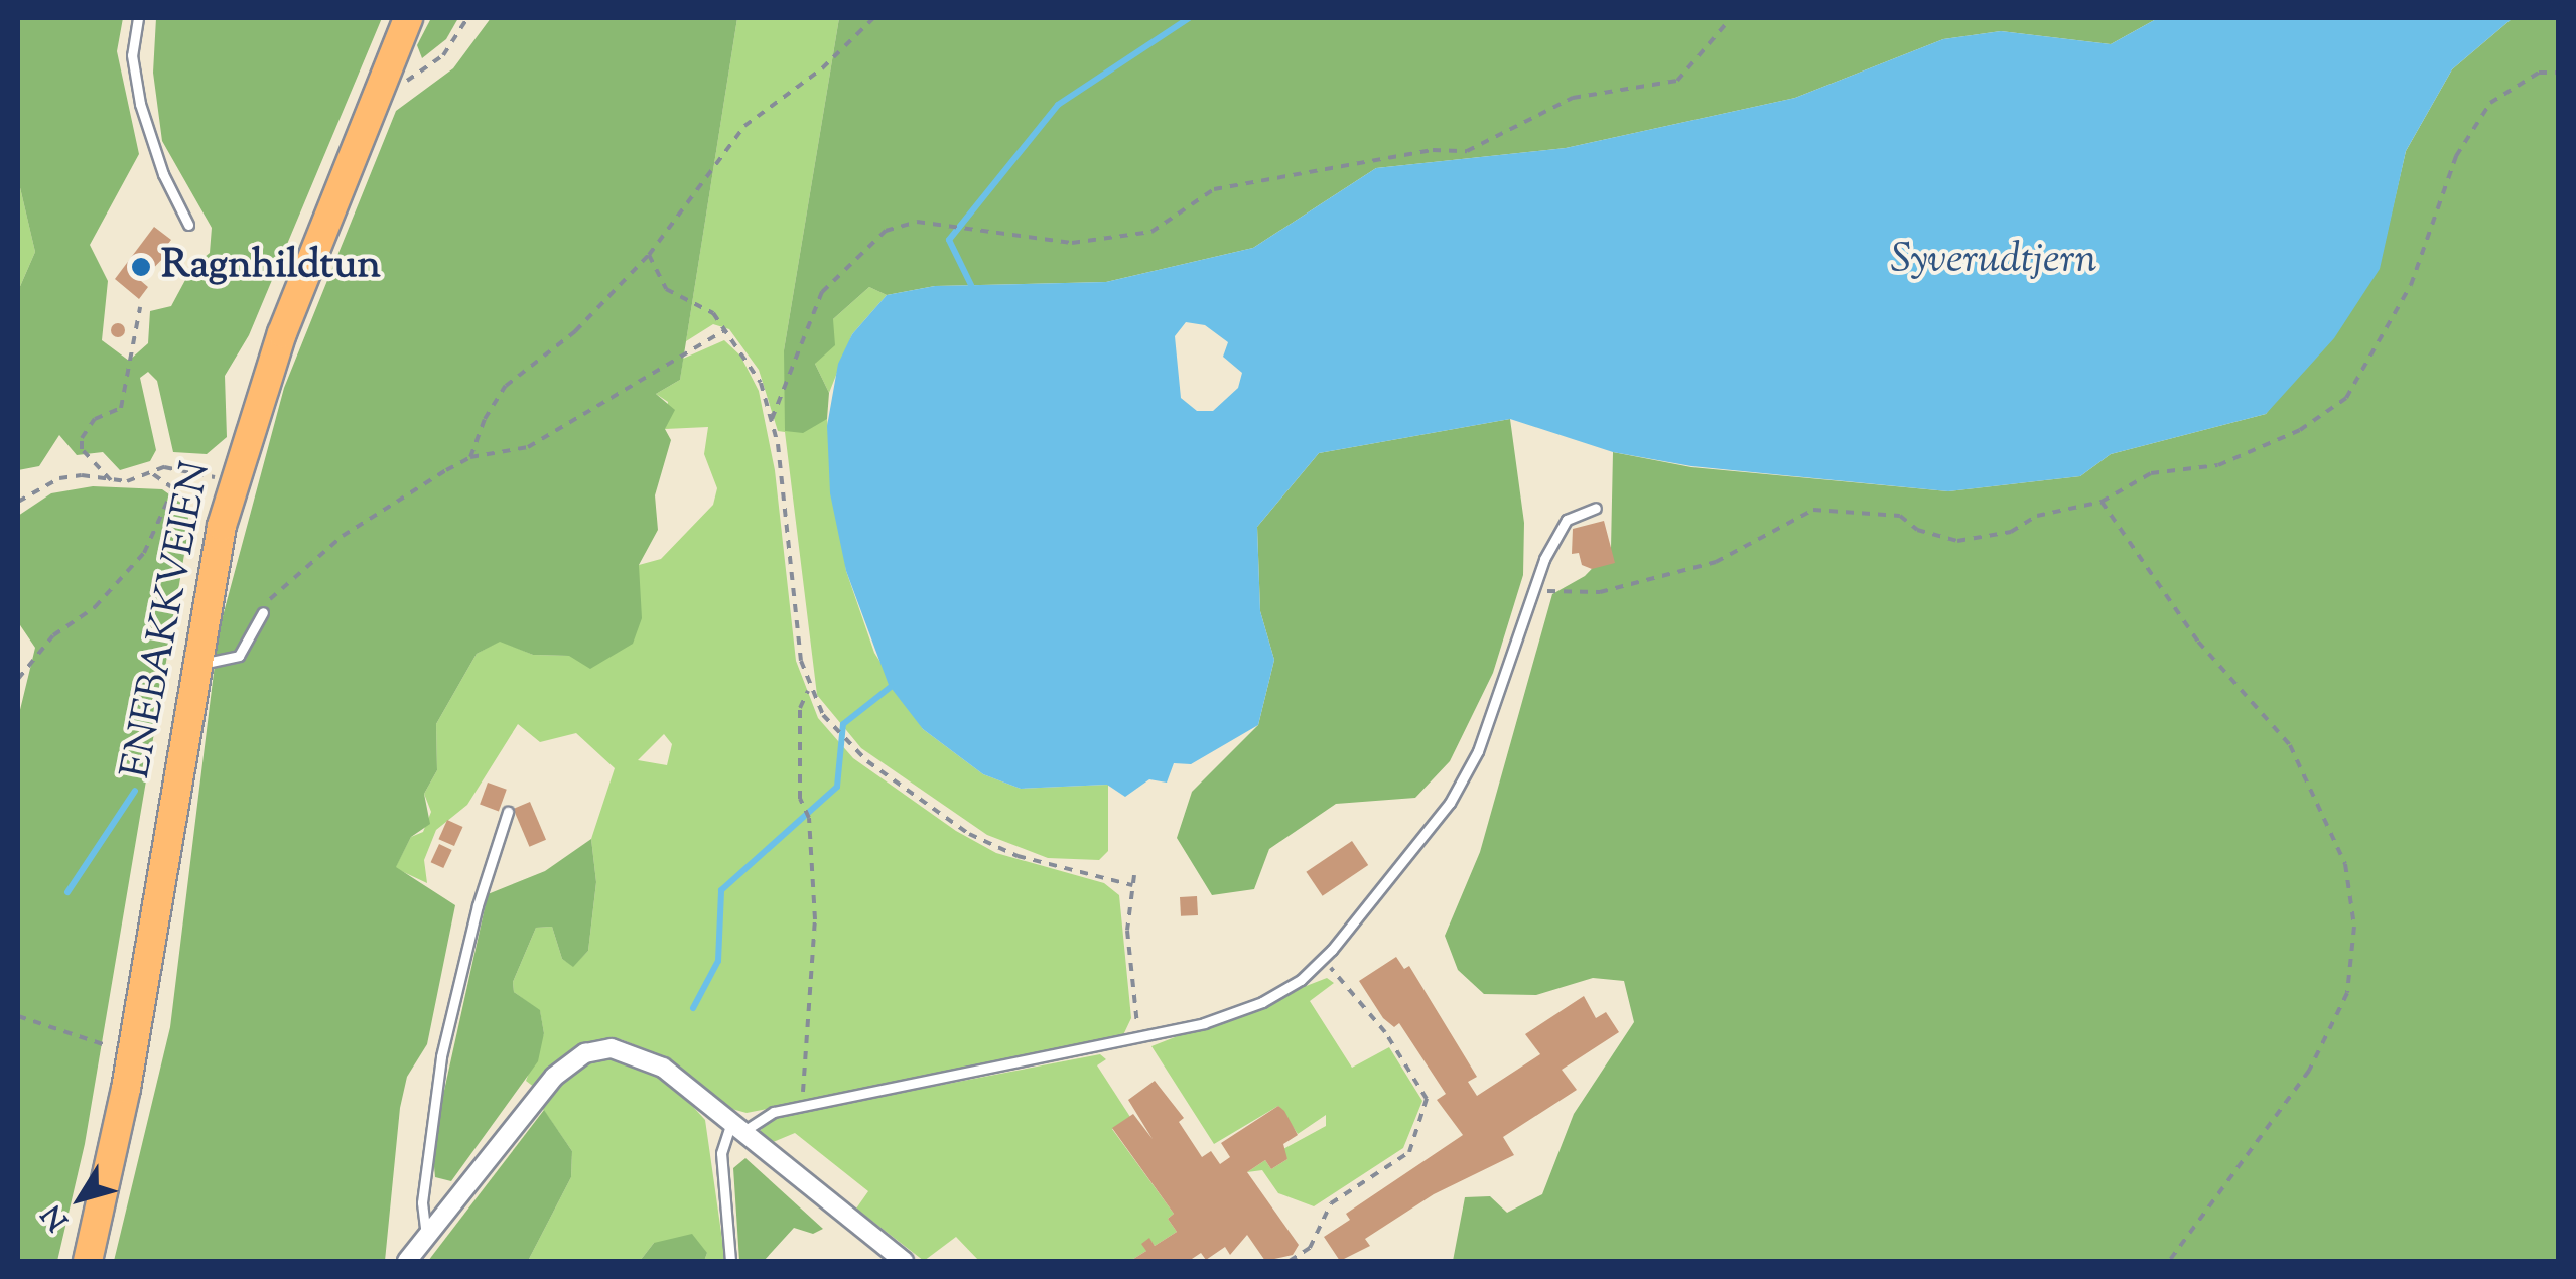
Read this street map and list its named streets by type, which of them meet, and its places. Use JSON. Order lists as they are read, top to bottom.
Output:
{
  "streets": {
    "main road": ["ENEBAKKVEIEN"]
  },
  "water": ["Syverudtjern"],
  "places": ["Ragnhildtun"],
  "north": "bottom left"
}
